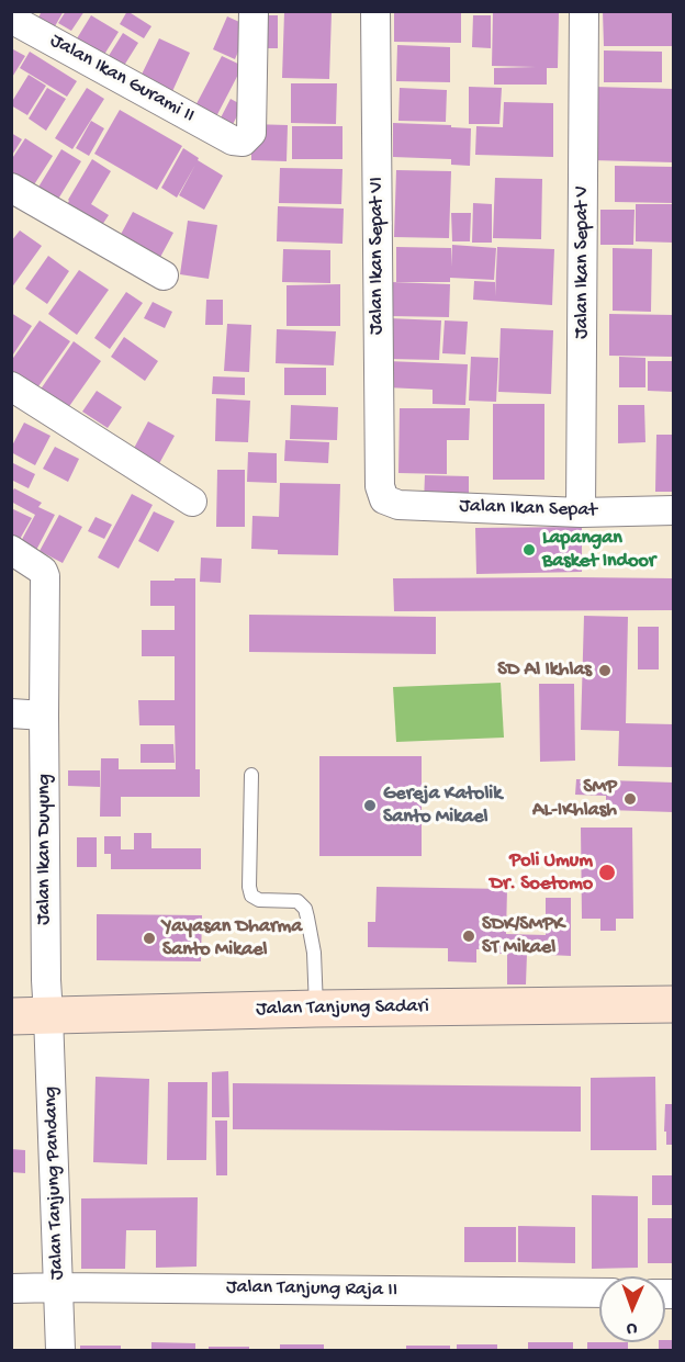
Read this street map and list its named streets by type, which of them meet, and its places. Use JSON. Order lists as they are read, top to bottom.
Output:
{
  "streets": {
    "street": [
      "Jalan Ikan Gurami II",
      "Jalan Ikan Sepat VI",
      "Jalan Ikan Sepat V",
      "Jalan Ikan Sepat",
      "Jalan Ikan Duyung",
      "Jalan Tanjung Sadari",
      "Jalan Tanjung Pandang",
      "Jalan Tanjung Raja II"
    ]
  },
  "crossings": [
    ["Jalan Ikan Sepat VI", "Jalan Ikan Sepat"],
    ["Jalan Ikan Sepat V", "Jalan Ikan Sepat"],
    ["Jalan Ikan Duyung", "Jalan Tanjung Sadari"],
    ["Jalan Ikan Duyung", "Jalan Tanjung Pandang"],
    ["Jalan Tanjung Sadari", "Jalan Tanjung Pandang"],
    ["Jalan Tanjung Pandang", "Jalan Tanjung Raja II"]
  ],
  "places": [
    "Lapangan Basket Indoor",
    "SD Al Ikhlas",
    "SMP AL-IKhlash",
    "Gereja Katolik Santo Mikael",
    "Poli Umum Dr. Soetomo",
    "SDK/SMPK ST Mikael",
    "Yayasan Dharma Santo Mikael"
  ],
  "north": "bottom"
}
